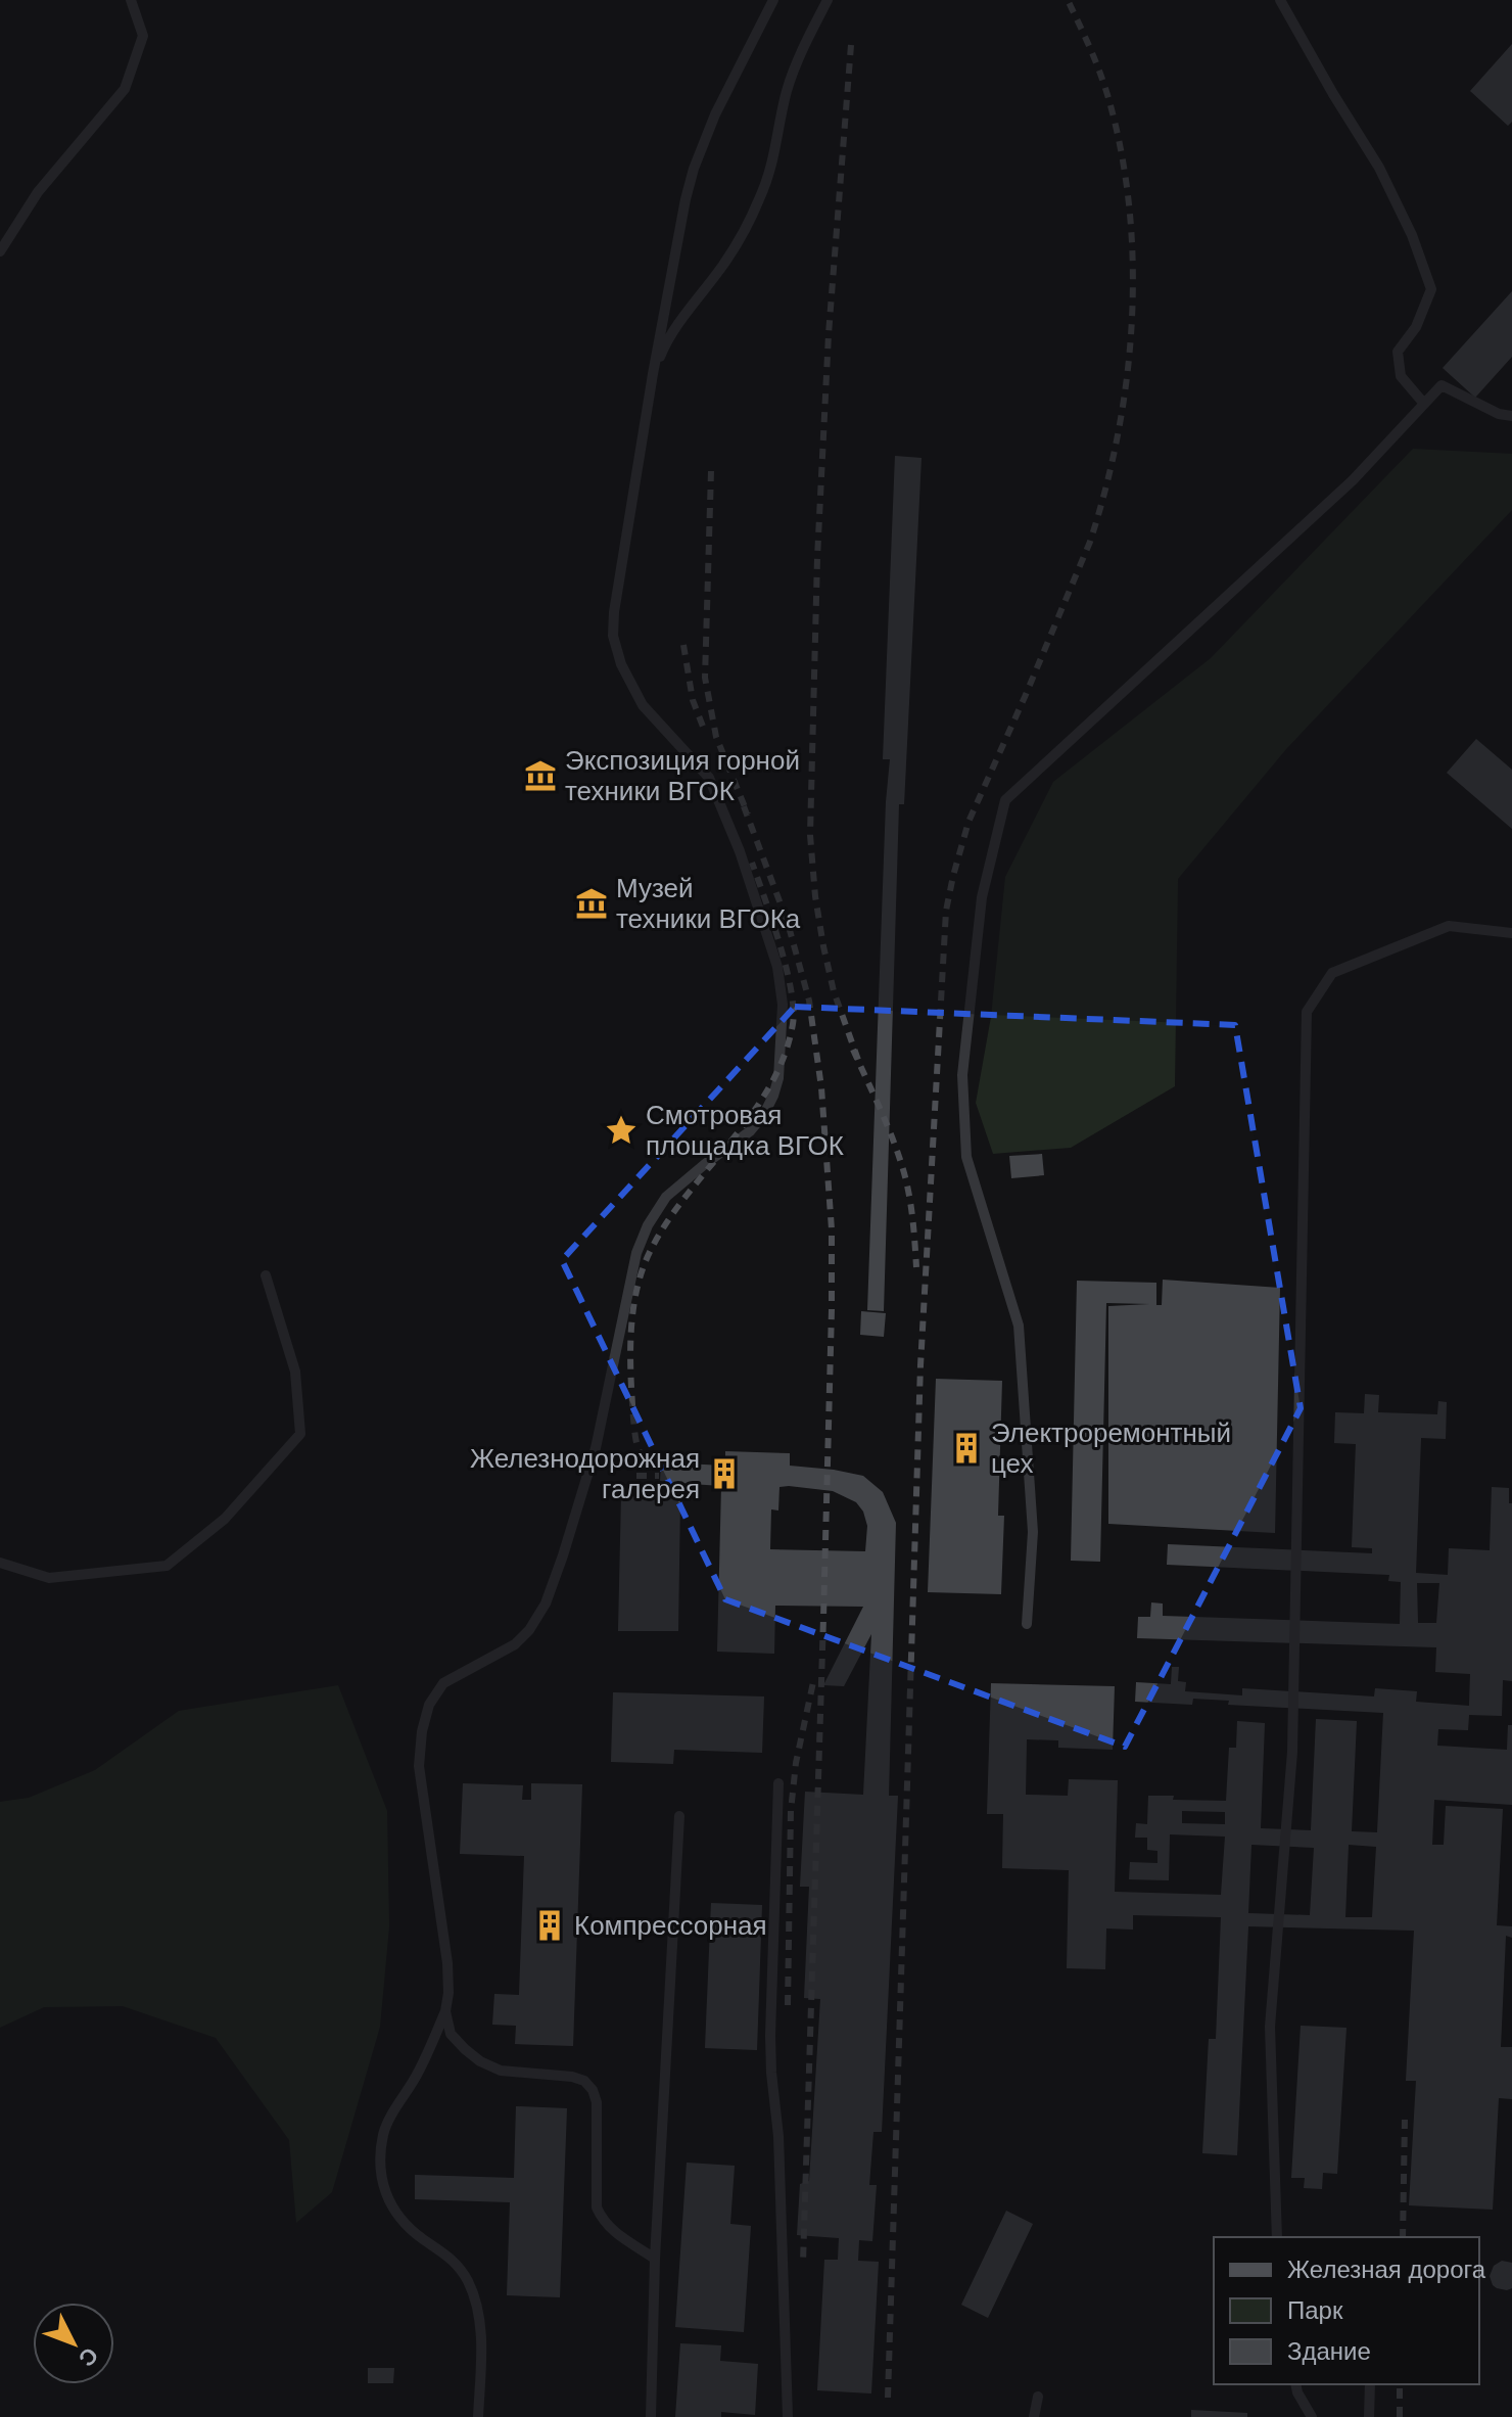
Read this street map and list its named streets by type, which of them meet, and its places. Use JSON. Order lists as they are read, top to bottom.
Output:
{
  "places": {
    "museum": ["Экспозиция горной техники ВГОК", "Музей техники ВГОКа"],
    "place": ["Смотровая площадка ВГОК"],
    "building": ["Электроремонтный цех", "Железнодорожная галерея", "Компрессорная"]
  },
  "legend": ["Железная дорога", "Парк", "Здание"],
  "north": "bottom right"
}
